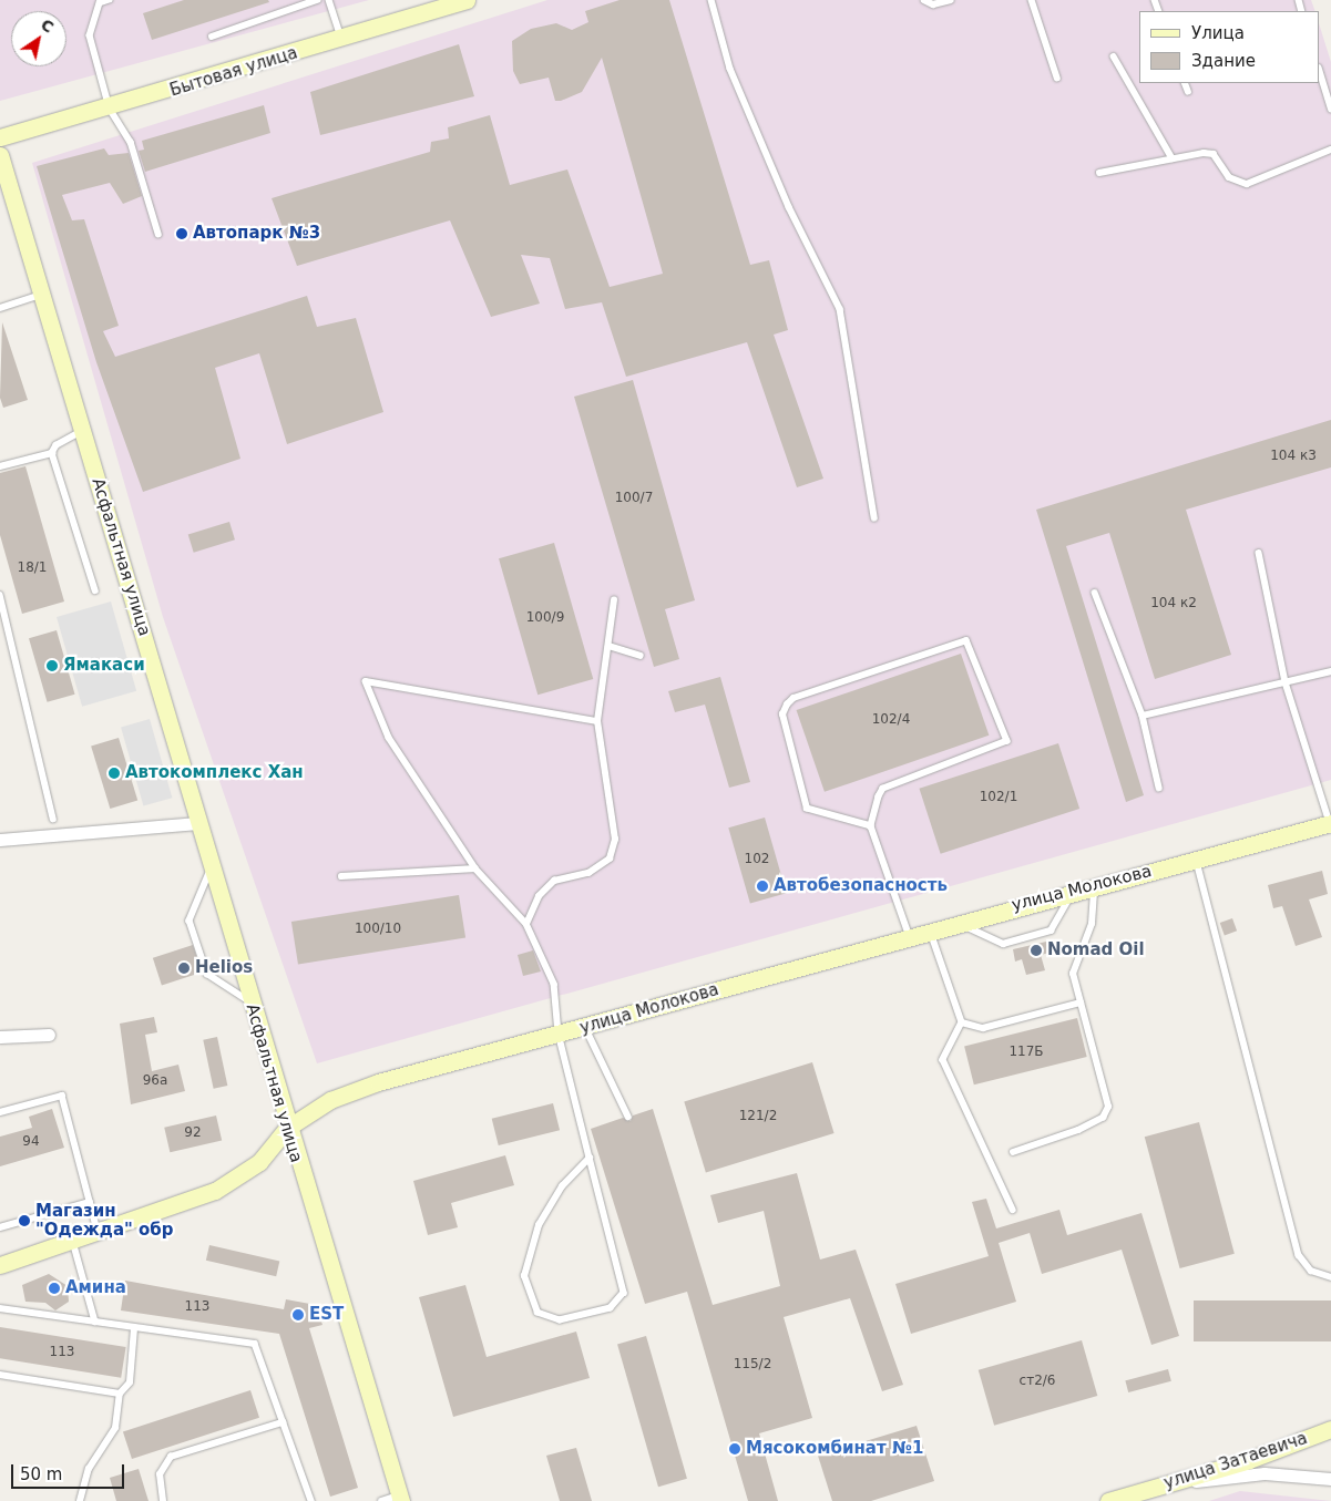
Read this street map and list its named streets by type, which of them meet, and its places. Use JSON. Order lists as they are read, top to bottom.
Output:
{
  "streets": {
    "main road": [
      "Бытовая улица",
      "Асфальтная улица",
      "улица Молокова",
      "улица Затаевича"
    ]
  },
  "crossings": [
    ["Асфальтная улица", "улица Молокова"]
  ],
  "places": [
    "Автопарк №3",
    "Ямакаси",
    "Автокомплекс Хан",
    "Автобезопасность",
    "Nomad Oil",
    "Helios",
    "Магазин \"Одежда\" обр",
    "Амина",
    "EST",
    "Мясокомбинат №1"
  ],
  "house_numbers": [
    "104 к3",
    "100/7",
    "18/1",
    "104 к2",
    "100/9",
    "102/4",
    "102/1",
    "102",
    "100/10",
    "117Б",
    "96а",
    "121/2",
    "92",
    "94",
    "113",
    "113",
    "115/2",
    "ст2/6"
  ],
  "legend": ["Улица", "Здание"],
  "scale_bar": "50 m",
  "north": "top right"
}
